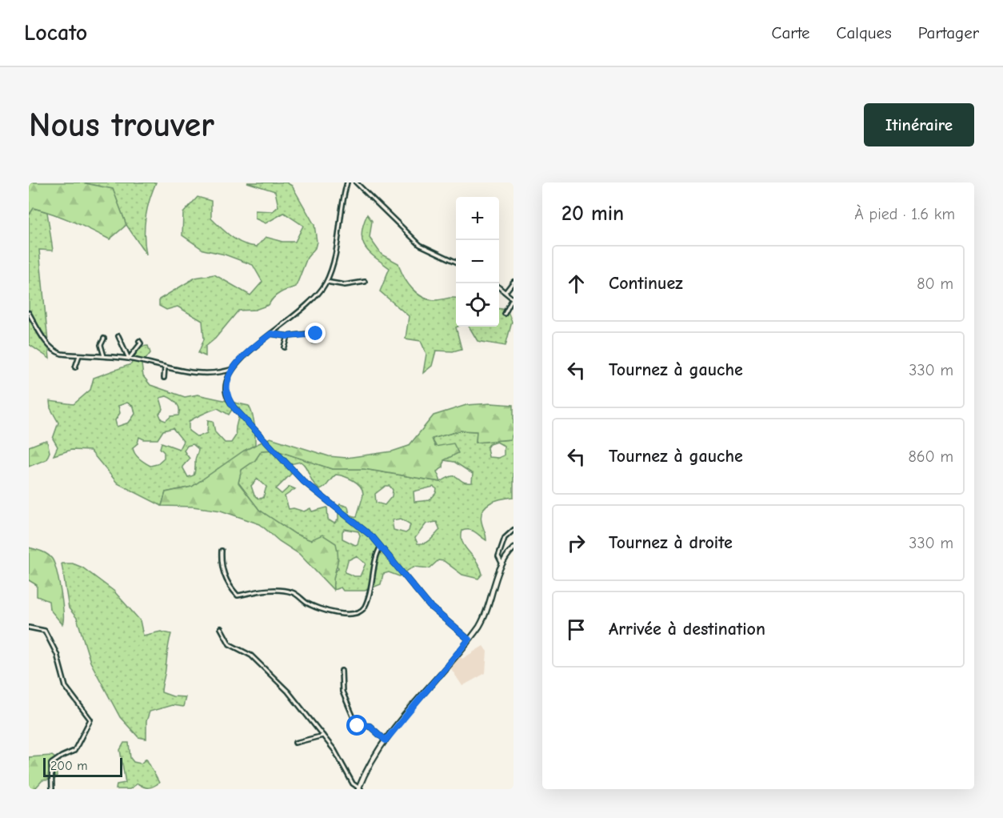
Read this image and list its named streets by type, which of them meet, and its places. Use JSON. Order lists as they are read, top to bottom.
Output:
{
  "scale_bar": "200 m",
  "page": {
    "header": "Locato",
    "nav": ["Carte", "Calques", "Partager"],
    "buttons": "Itinéraire",
    "title": "Nous trouver",
    "heading": ["20 min", "À pied · 1.6 km"],
    "map_buttons": ["+", "−"],
    "list": [
      ["Continuez", "80 m"],
      ["Tournez à gauche", "330 m"],
      ["Tournez à gauche", "860 m"],
      ["Tournez à droite", "330 m"],
      "Arrivée à destination"
    ],
    "scale": "200 m"
  }
}
